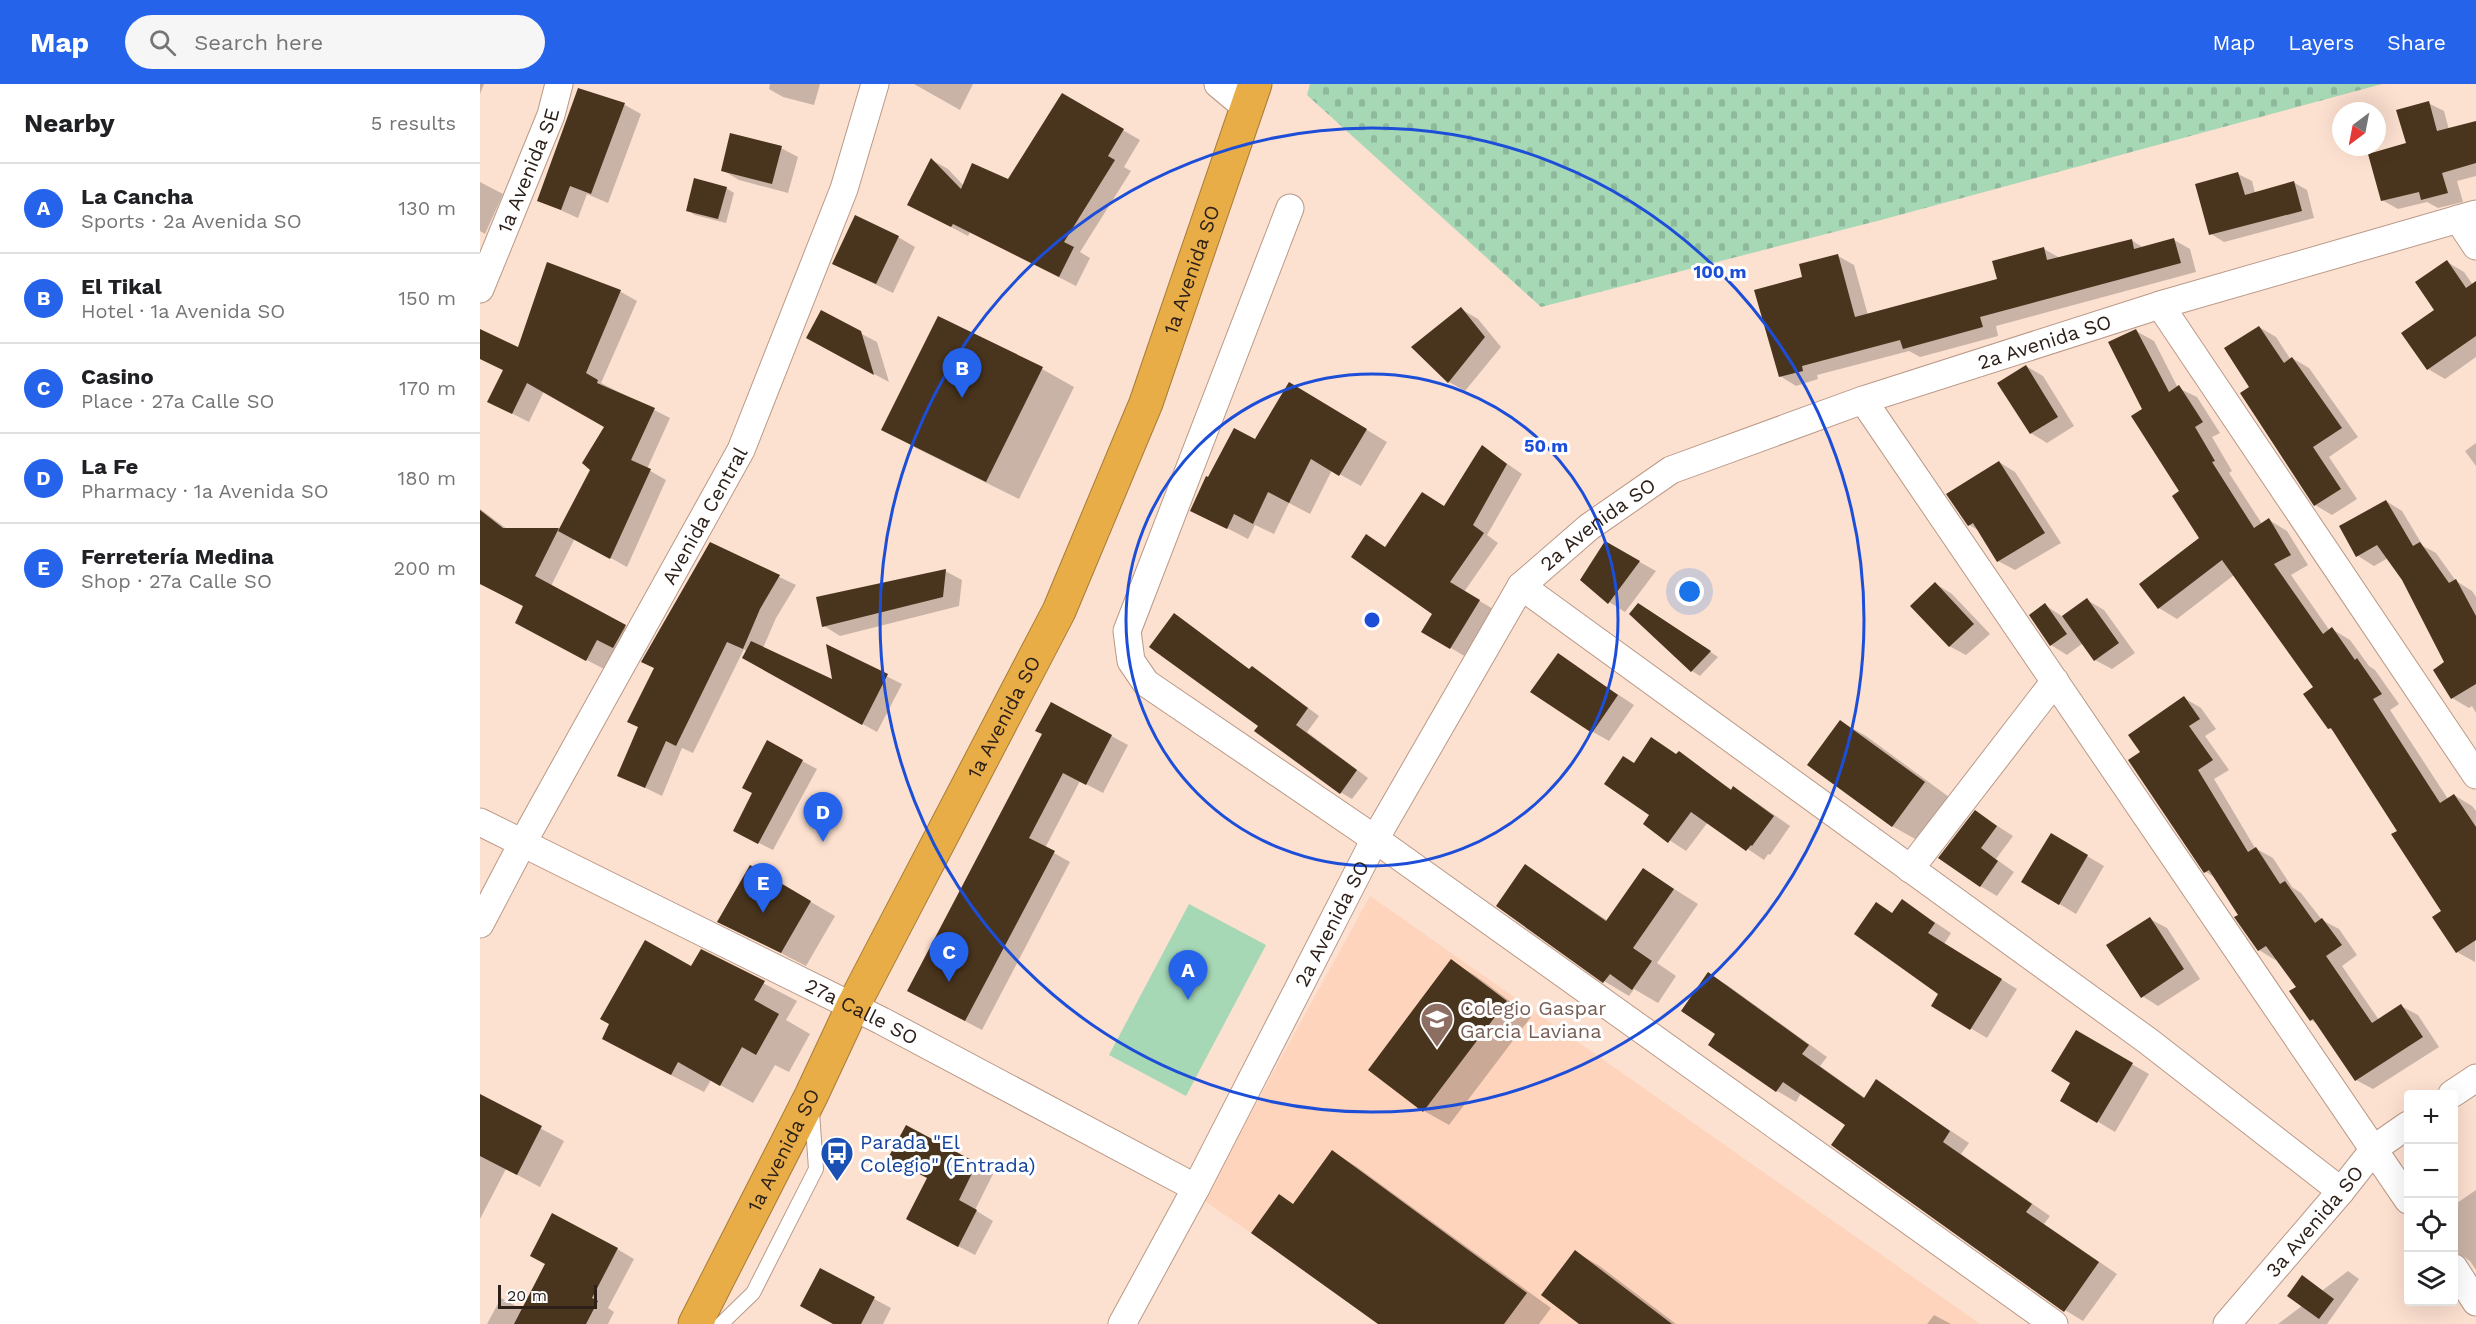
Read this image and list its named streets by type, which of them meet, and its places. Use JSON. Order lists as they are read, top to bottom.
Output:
{
  "streets": {
    "highway": ["1a Avenida SO"],
    "street": [
      "1a Avenida SE",
      "2a Avenida SO",
      "Avenida Central",
      "27a Calle SO",
      "3a Avenida SO"
    ]
  },
  "crossings": [
    ["1a Avenida SO", "27a Calle SO"],
    ["2a Avenida SO", "27a Calle SO"],
    ["Avenida Central", "27a Calle SO"]
  ],
  "places": {
    "school or university": ["Colegio Gaspar Garcia Laviana"],
    "bus stop": ["Parada \"El Colegio\" (Entrada)"]
  },
  "scale_bar": "20 m",
  "north": "bottom left",
  "page": {
    "header": "Map",
    "search": "Search here",
    "nav": ["Map", "Layers", "Share"],
    "heading": ["Nearby", "5 results"],
    "list": [
      {
        "mark": "A",
        "name": "La Cancha",
        "note": "Sports · 2a Avenida SO",
        "value": "130 m"
      },
      {
        "mark": "B",
        "name": "El Tikal",
        "note": "Hotel · 1a Avenida SO",
        "value": "150 m"
      },
      {
        "mark": "C",
        "name": "Casino",
        "note": "Place · 27a Calle SO",
        "value": "170 m"
      },
      {
        "mark": "D",
        "name": "La Fe",
        "note": "Pharmacy · 1a Avenida SO",
        "value": "180 m"
      },
      {
        "mark": "E",
        "name": "Ferretería Medina",
        "note": "Shop · 27a Calle SO",
        "value": "200 m"
      }
    ],
    "pins": [
      "B",
      "D",
      "E",
      "C",
      "A"
    ],
    "map_buttons": ["+", "−"],
    "scale": "20 m"
  },
  "rings": ["100 m", "50 m"]
}
